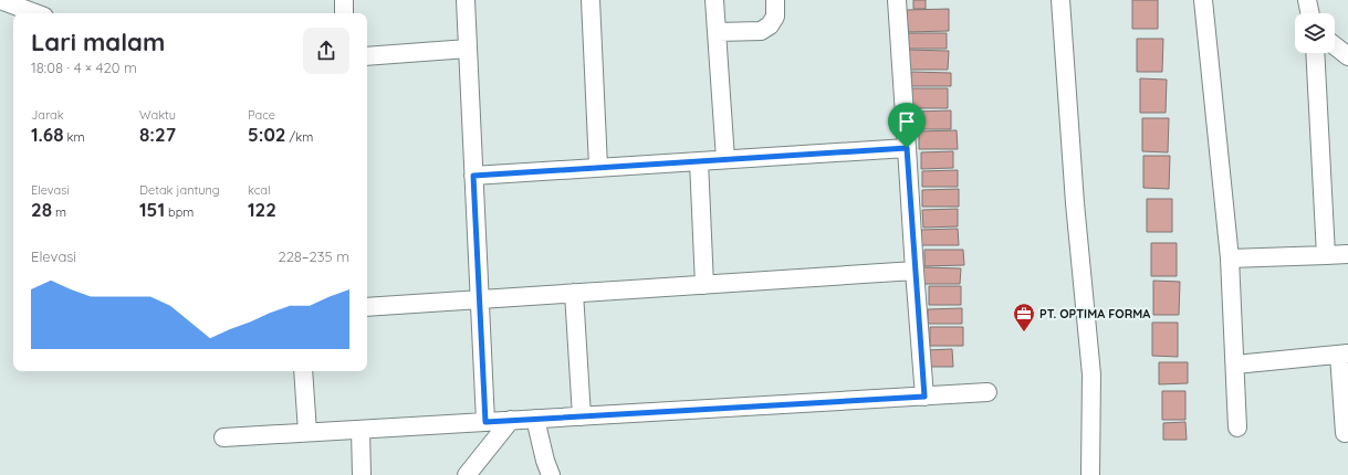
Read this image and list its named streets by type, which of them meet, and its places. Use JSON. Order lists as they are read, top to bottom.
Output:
{
  "places": {
    "office": ["PT. OPTIMA FORMA"]
  },
  "page": {
    "heading": ["Lari malam", "18:08 · 4 × 420 m"],
    "stats": [
      ["Jarak", "1.68 km"],
      ["Waktu", "8:27"],
      ["Pace", "5:02 /km"],
      ["Elevasi", "28 m"],
      ["Detak jantung", "151 bpm"],
      ["kcal", "122"]
    ],
    "chart": ["Elevasi", "228–235 m"]
  }
}
